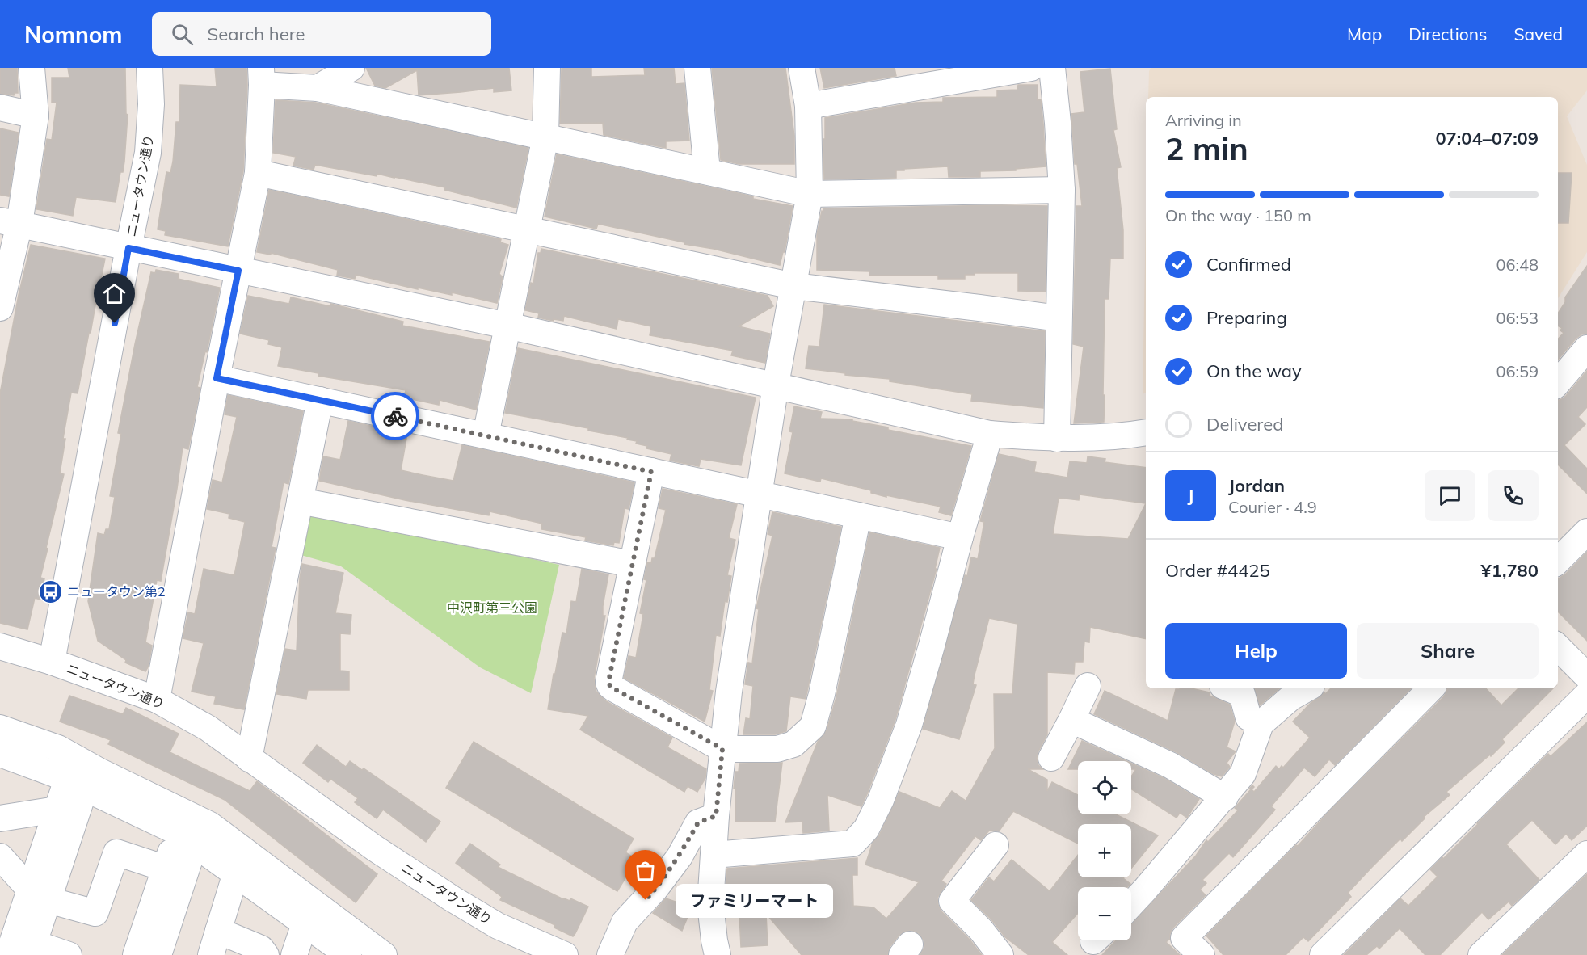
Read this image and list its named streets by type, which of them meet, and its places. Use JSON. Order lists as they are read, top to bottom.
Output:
{
  "streets": {
    "street": ["ニュータウン通り"]
  },
  "parks": ["中沢町第三公園"],
  "places": {
    "bus stop": ["ニュータウン第2"],
    "other": ["ファミリーマート"]
  },
  "page": {
    "header": "Nomnom",
    "search": "Search here",
    "nav": ["Map", "Directions", "Saved"],
    "heading": ["2 min", "Arriving in", "07:04–07:09"],
    "panel": [
      "Jordan",
      "Courier · 4.9",
      "Order #4425",
      "¥1,780"
    ],
    "bar": "On the way · 150 m",
    "list": [
      ["Confirmed", "06:48"],
      ["Preparing", "06:53"],
      ["On the way", "06:59"],
      "Delivered"
    ],
    "round": "J",
    "buttons": ["Help", "Share"],
    "map_buttons": ["+", "−"],
    "bubble": "ファミリーマート"
  }
}
